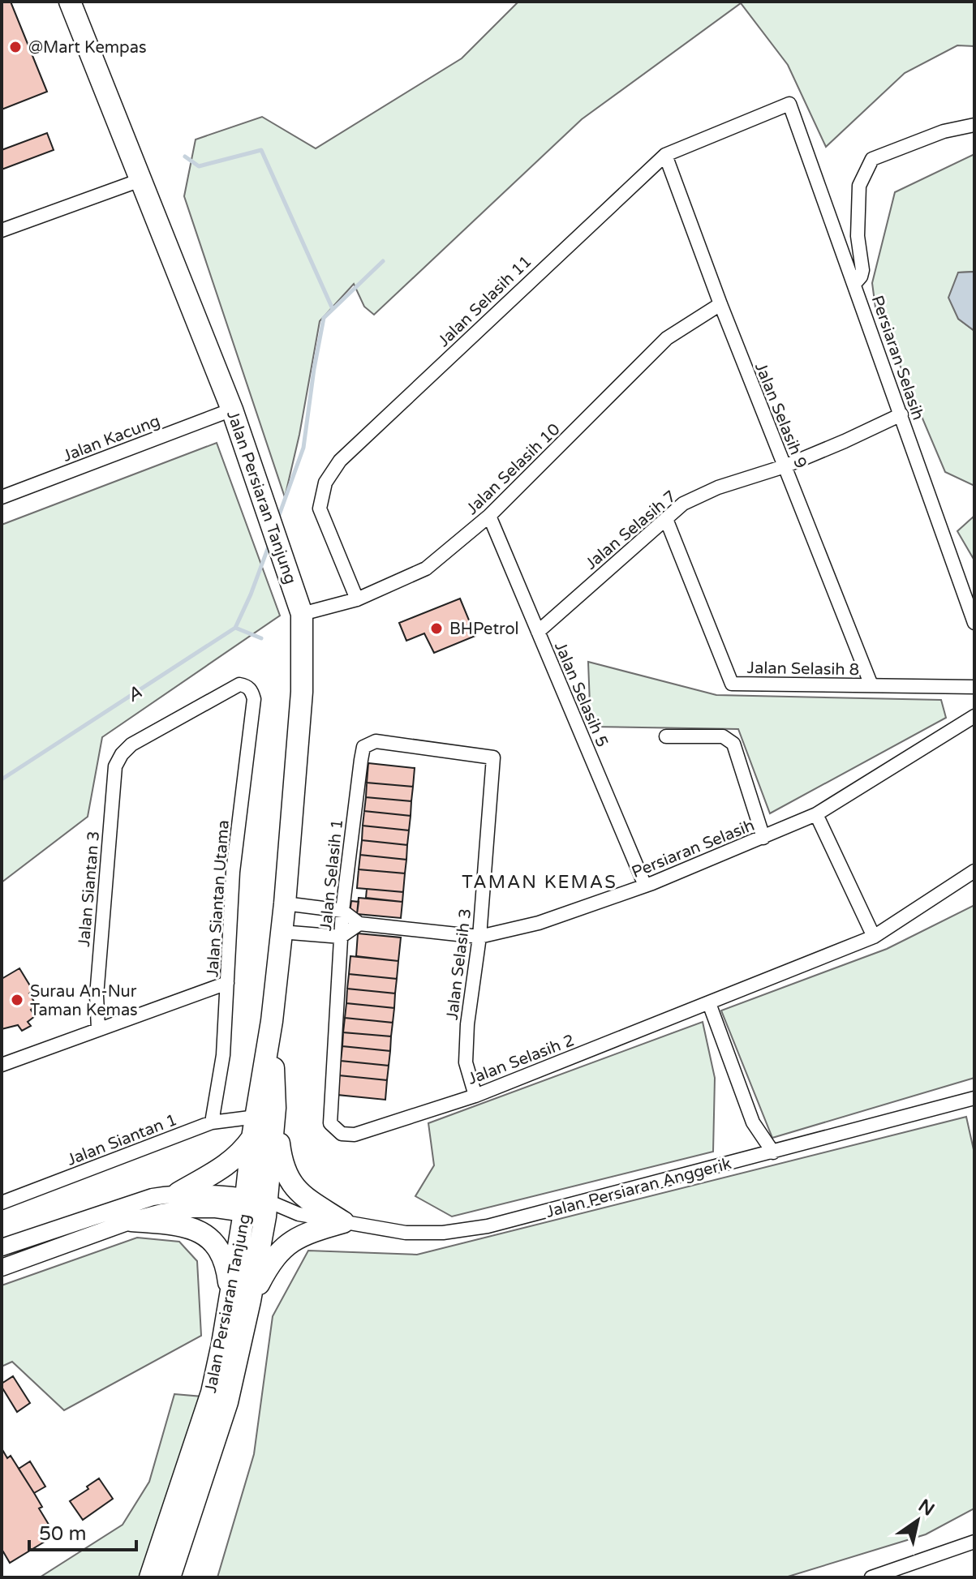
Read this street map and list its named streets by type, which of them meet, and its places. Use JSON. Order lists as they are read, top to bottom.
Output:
{
  "streets": {
    "main road": ["Jalan Persiaran Tanjung"],
    "street": [
      "Jalan Selasih 11",
      "Persiaran Selasih",
      "Jalan Selasih 9",
      "Jalan Kacung",
      "Jalan Selasih 10",
      "Jalan Selasih 7",
      "Jalan Selasih 8",
      "Jalan Selasih 5",
      "Jalan Selasih 1",
      "Jalan Siantan 3",
      "Jalan Siantan Utama",
      "Jalan Selasih 3",
      "Jalan Selasih 2",
      "Jalan Siantan 1",
      "Jalan Persiaran Anggerik"
    ]
  },
  "crossings": [
    ["Jalan Selasih 11", "Persiaran Selasih"],
    ["Jalan Selasih 11", "Jalan Selasih 9"],
    ["Jalan Selasih 11", "Jalan Selasih 10"],
    ["Persiaran Selasih", "Jalan Selasih 7"],
    ["Persiaran Selasih", "Jalan Selasih 5"],
    ["Persiaran Selasih", "Jalan Selasih 3"],
    ["Jalan Selasih 9", "Jalan Selasih 10"],
    ["Jalan Selasih 9", "Jalan Selasih 7"],
    ["Jalan Selasih 9", "Jalan Selasih 8"],
    ["Jalan Kacung", "Jalan Persiaran Tanjung"],
    ["Jalan Selasih 10", "Jalan Persiaran Tanjung"],
    ["Jalan Selasih 10", "Jalan Selasih 5"],
    ["Jalan Persiaran Tanjung", "Jalan Siantan 1"],
    ["Jalan Persiaran Tanjung", "Jalan Persiaran Anggerik"],
    ["Jalan Selasih 7", "Jalan Selasih 8"],
    ["Jalan Selasih 7", "Jalan Selasih 5"],
    ["Jalan Selasih 1", "Jalan Selasih 3"],
    ["Jalan Selasih 1", "Jalan Selasih 2"],
    ["Jalan Siantan 3", "Jalan Siantan Utama"],
    ["Jalan Siantan Utama", "Jalan Siantan 1"],
    ["Jalan Selasih 3", "Jalan Selasih 2"]
  ],
  "districts": ["TAMAN KEMAS"],
  "water": ["A"],
  "places": ["@Mart Kempas", "BHPetrol", "Surau An-Nur Taman Kemas"],
  "scale_bar": "50 m",
  "north": "top right"
}
